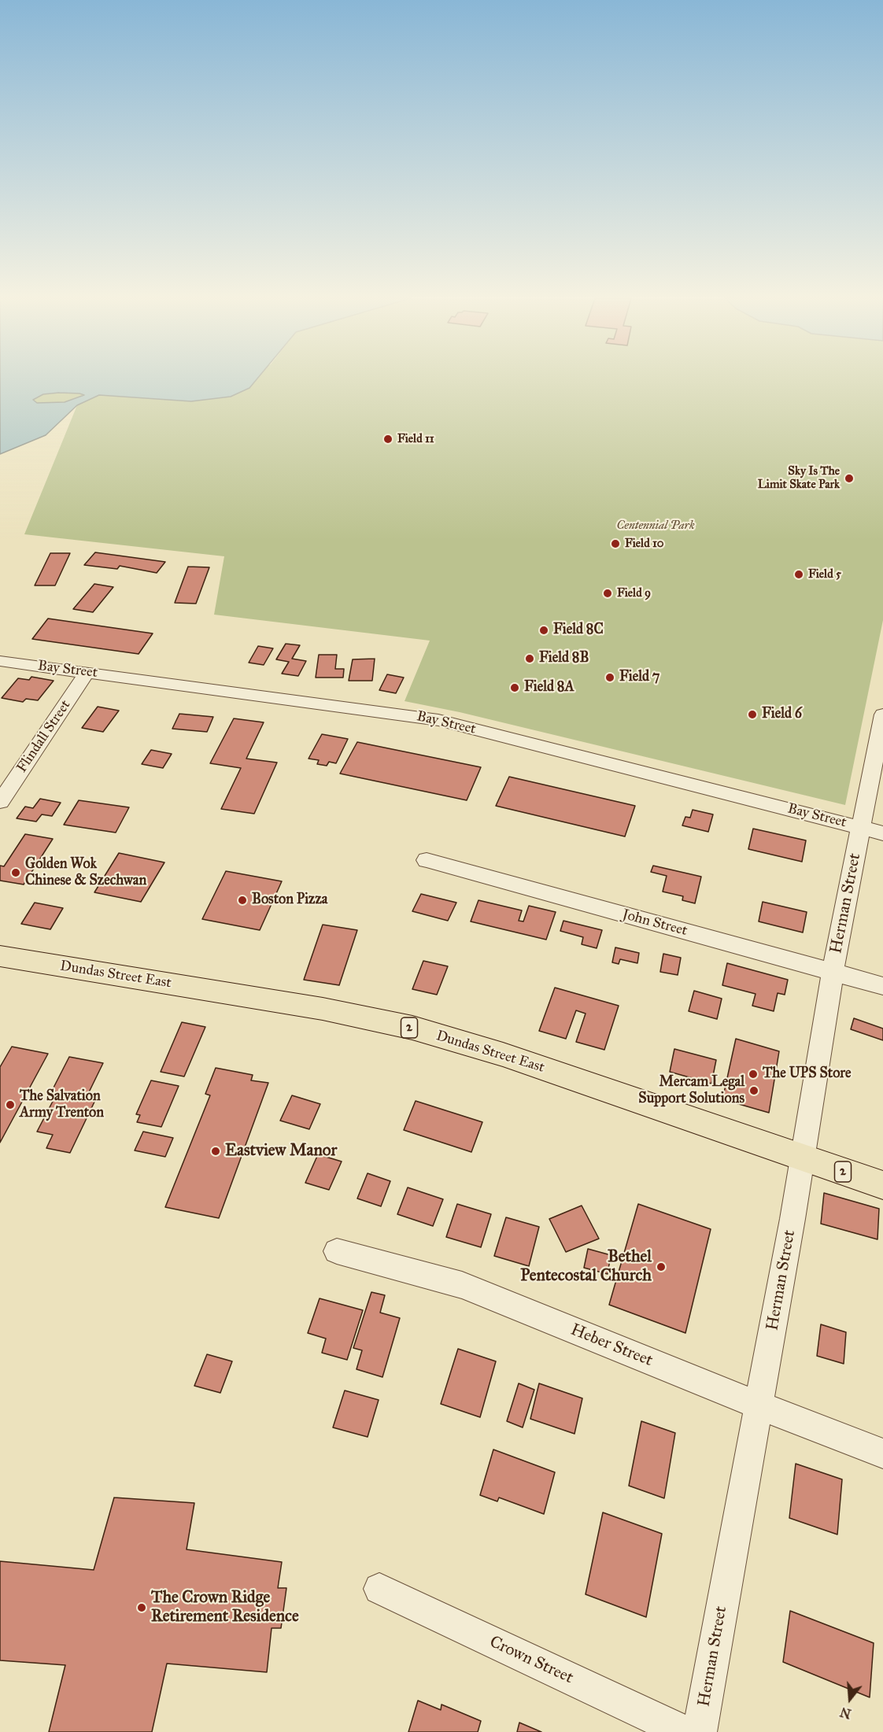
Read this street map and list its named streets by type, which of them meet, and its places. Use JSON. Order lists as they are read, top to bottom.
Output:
{
  "streets": {
    "main road": ["Dundas Street East", "2"],
    "street": [
      "Bay Street",
      "Flindall Street",
      "Herman Street",
      "John Street",
      "Heber Street",
      "Crown Street"
    ]
  },
  "crossings": [
    ["Bay Street", "Flindall Street"],
    ["Bay Street", "Herman Street"],
    ["Herman Street", "John Street"],
    ["Herman Street", "Dundas Street East"],
    ["Herman Street", "Heber Street"]
  ],
  "parks": ["Centennial Park"],
  "places": [
    "Field 11",
    "Sky Is The Limit Skate Park",
    "Field 10",
    "Field 5",
    "Field 9",
    "Field 8C",
    "Field 8B",
    "Field 7",
    "Field 8A",
    "Field 6",
    "Golden Wok Chinese & Szechwan",
    "Boston Pizza",
    "The UPS Store",
    "Mercam Legal Support Solutions",
    "The Salvation Army Trenton",
    "Eastview Manor",
    "Bethel Pentecostal Church",
    "The Crown Ridge Retirement Residence"
  ],
  "north": "bottom"
}
